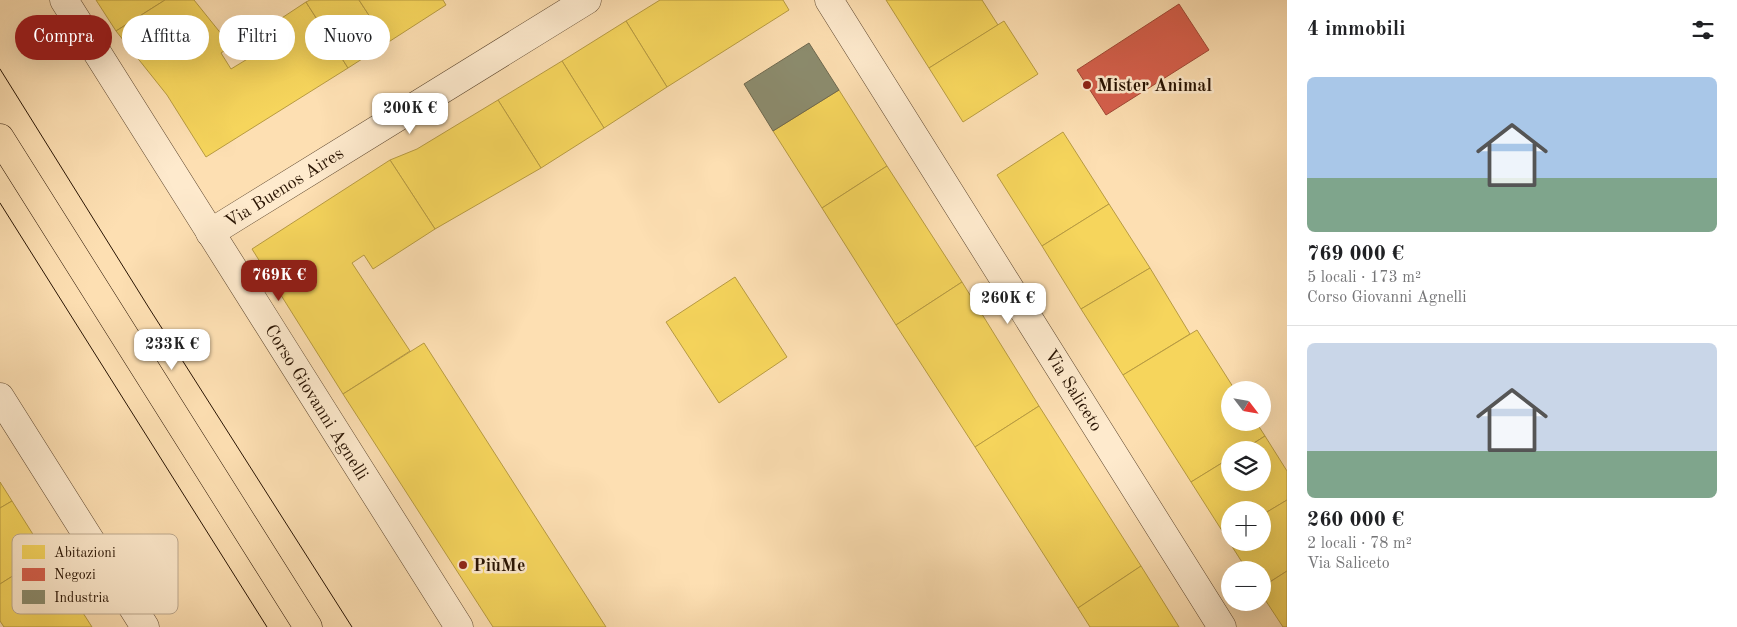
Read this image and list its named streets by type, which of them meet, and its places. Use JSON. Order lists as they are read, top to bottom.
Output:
{
  "streets": {
    "street": ["Via Buenos Aires", "Via Saliceto", "Corso Giovanni Agnelli"]
  },
  "crossings": [
    ["Via Buenos Aires", "Corso Giovanni Agnelli"]
  ],
  "places": ["Mister Animal", "PiùMe"],
  "legend": ["Abitazioni", "Negozi", "Industria"],
  "north": "bottom right",
  "page": {
    "heading": "4 immobili",
    "chip": [
      "Compra",
      "Affitta",
      "Filtri",
      "Nuovo"
    ],
    "list": [
      {
        "name": "769 000 €",
        "note": "5 locali · 173 m² · Corso Giovanni Agnelli"
      },
      {
        "name": "260 000 €",
        "note": "2 locali · 78 m² · Via Saliceto"
      }
    ],
    "price": [
      "200K €",
      "769K €",
      "260K €",
      "233K €"
    ],
    "map_buttons": ["+", "−"]
  }
}
